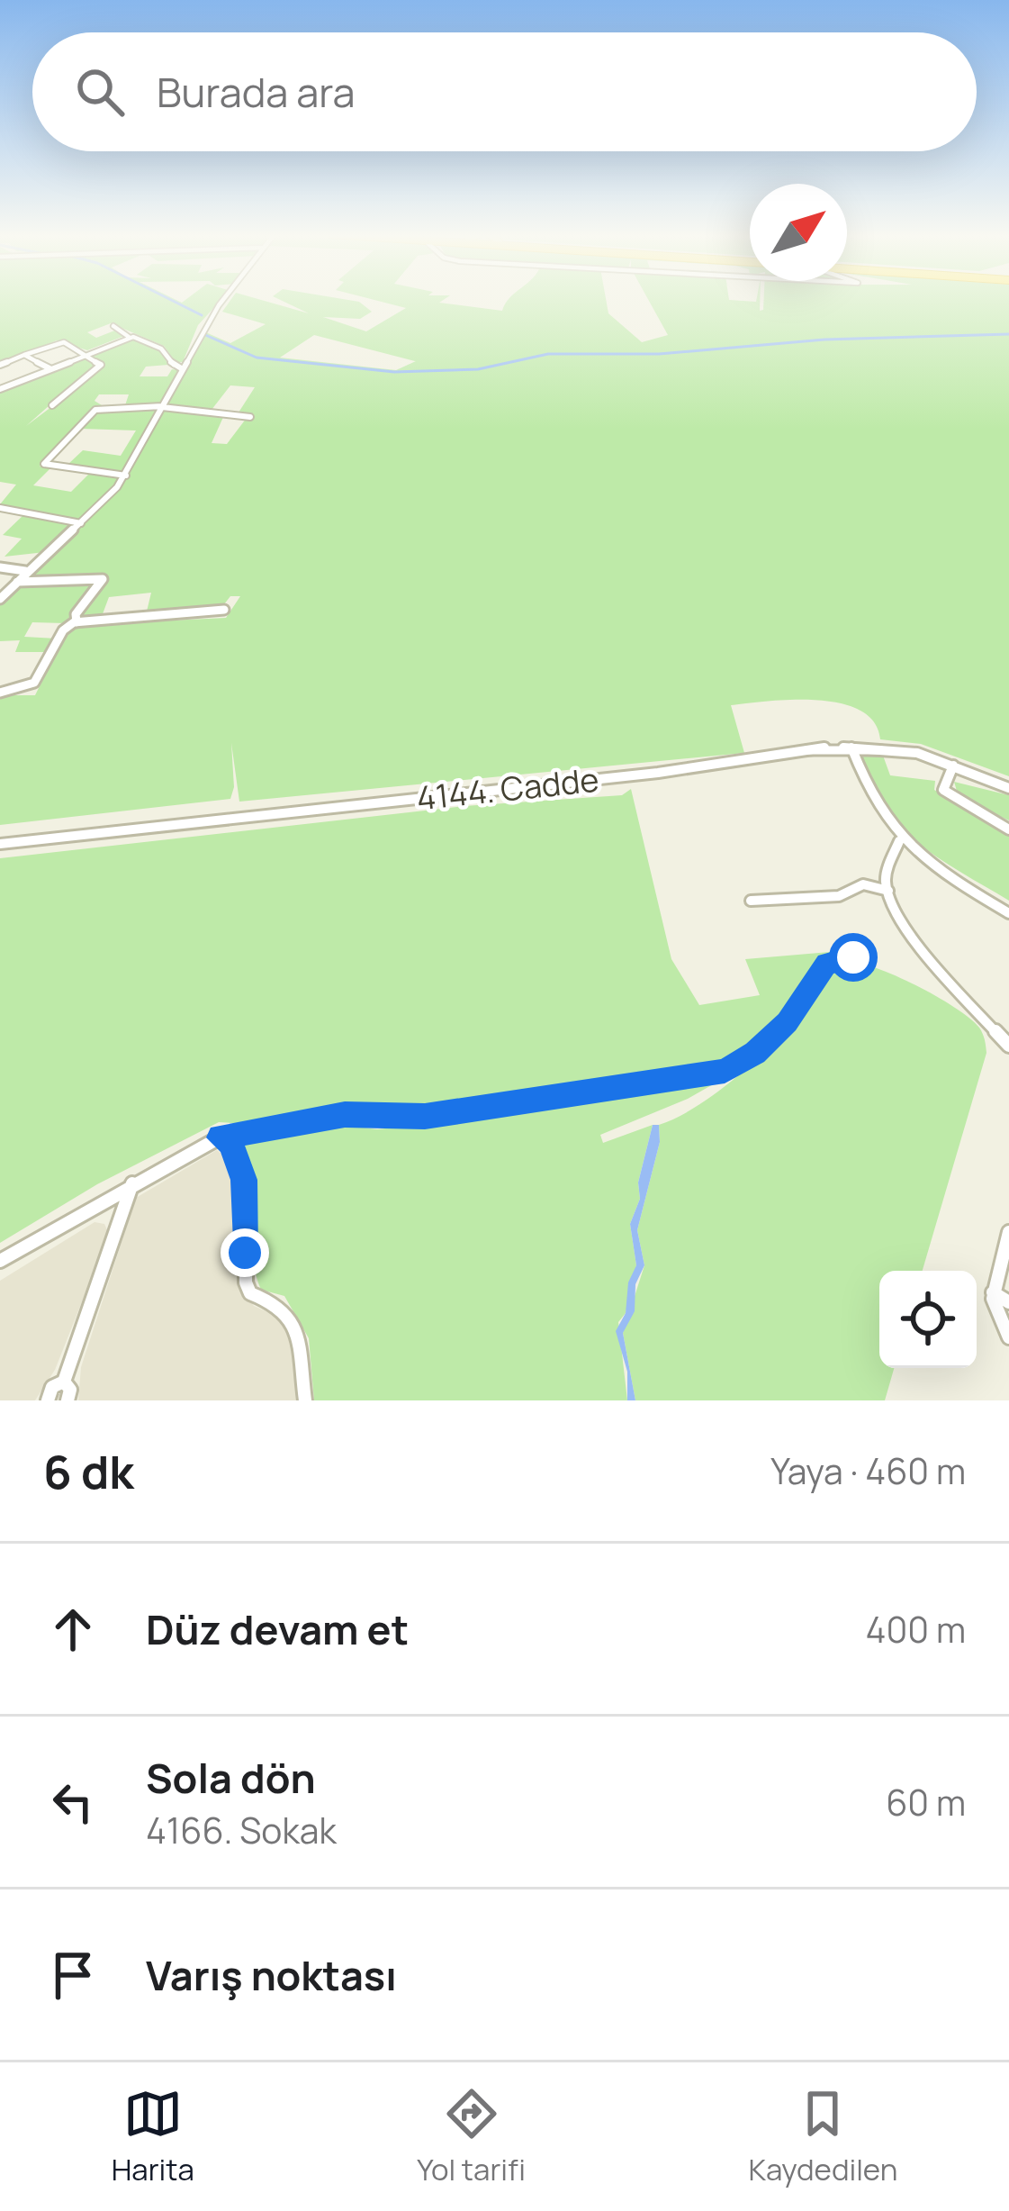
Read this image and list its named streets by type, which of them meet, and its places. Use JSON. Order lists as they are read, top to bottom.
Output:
{
  "streets": {
    "street": ["4144. Cadde"]
  },
  "north": "top right",
  "page": {
    "search": "Burada ara",
    "heading": ["6 dk", "Yaya · 460 m"],
    "list": [
      ["Düz devam et", "400 m"],
      ["Sola dön", "4166. Sokak", "60 m"],
      "Varış noktası"
    ],
    "nav": ["Harita", "Yol tarifi", "Kaydedilen"]
  }
}
